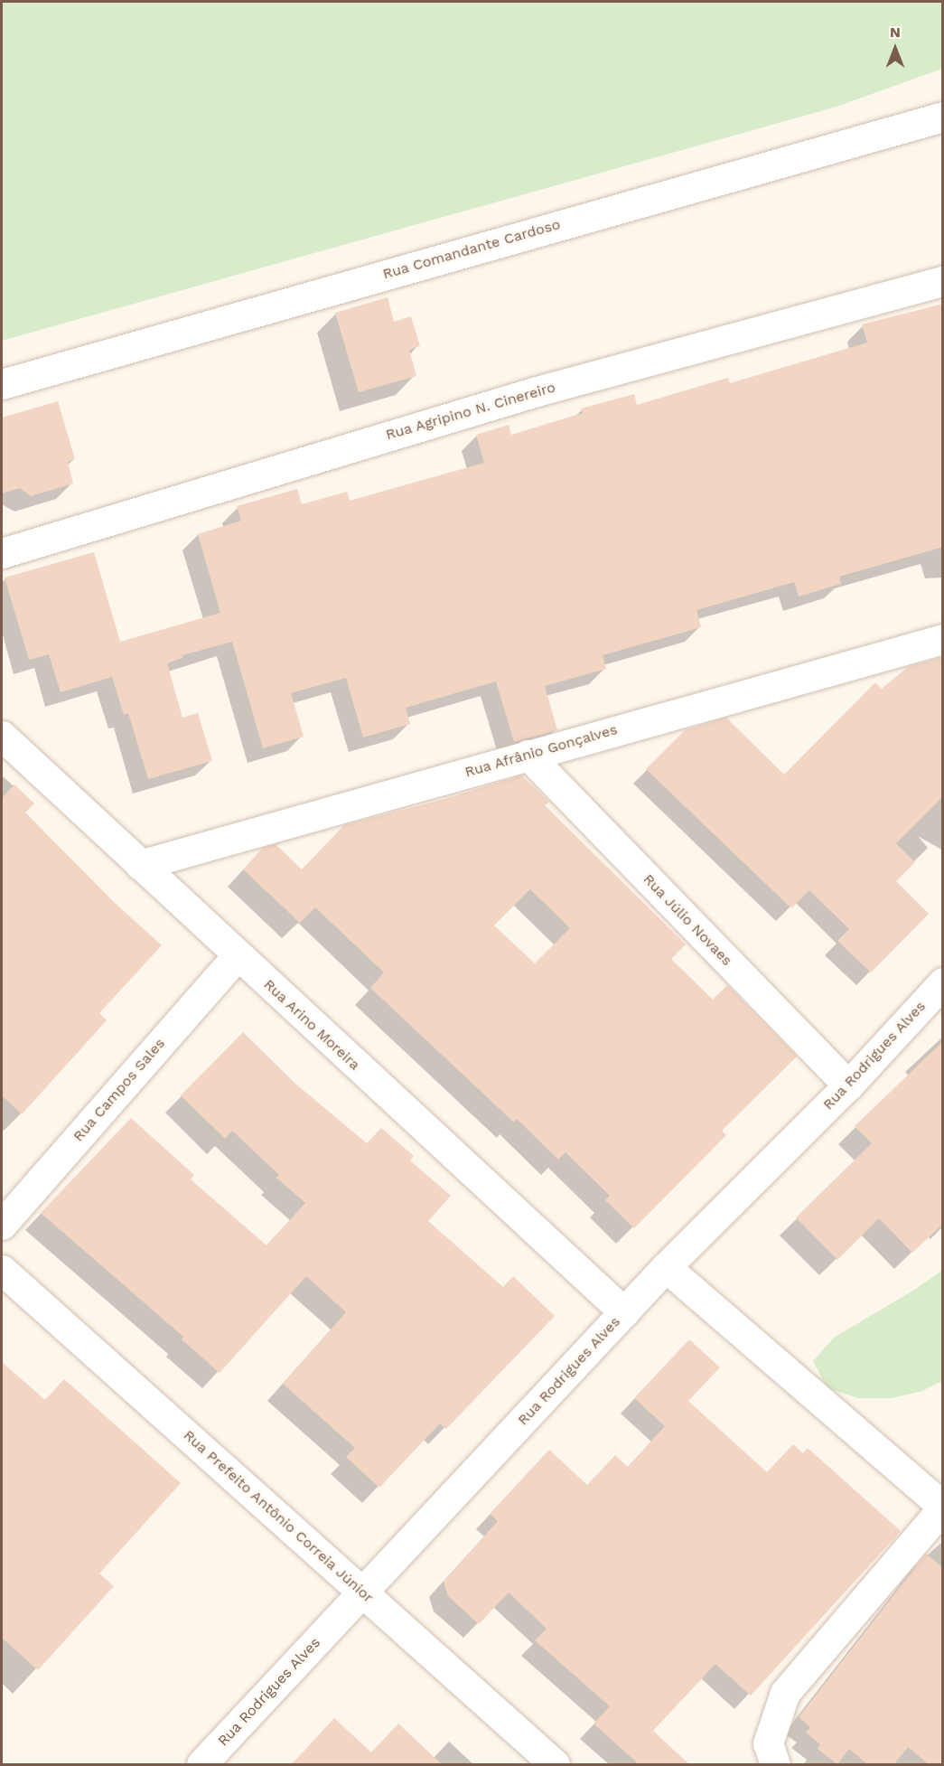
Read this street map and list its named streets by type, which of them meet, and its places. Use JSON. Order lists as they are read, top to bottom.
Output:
{
  "streets": {
    "street": [
      "Rua Comandante Cardoso",
      "Rua Agripino N. Cinereiro",
      "Rua Afrânio Gonçalves",
      "Rua Júlio Novaes",
      "Rua Arino Moreira",
      "Rua Rodrigues Alves",
      "Rua Campos Sales",
      "Rua Prefeito Antônio Correia Júnior"
    ]
  },
  "crossings": [
    ["Rua Afrânio Gonçalves", "Rua Júlio Novaes"],
    ["Rua Afrânio Gonçalves", "Rua Arino Moreira"],
    ["Rua Júlio Novaes", "Rua Rodrigues Alves"],
    ["Rua Arino Moreira", "Rua Rodrigues Alves"],
    ["Rua Arino Moreira", "Rua Campos Sales"],
    ["Rua Rodrigues Alves", "Rua Prefeito Antônio Correia Júnior"]
  ],
  "north": "top"
}
